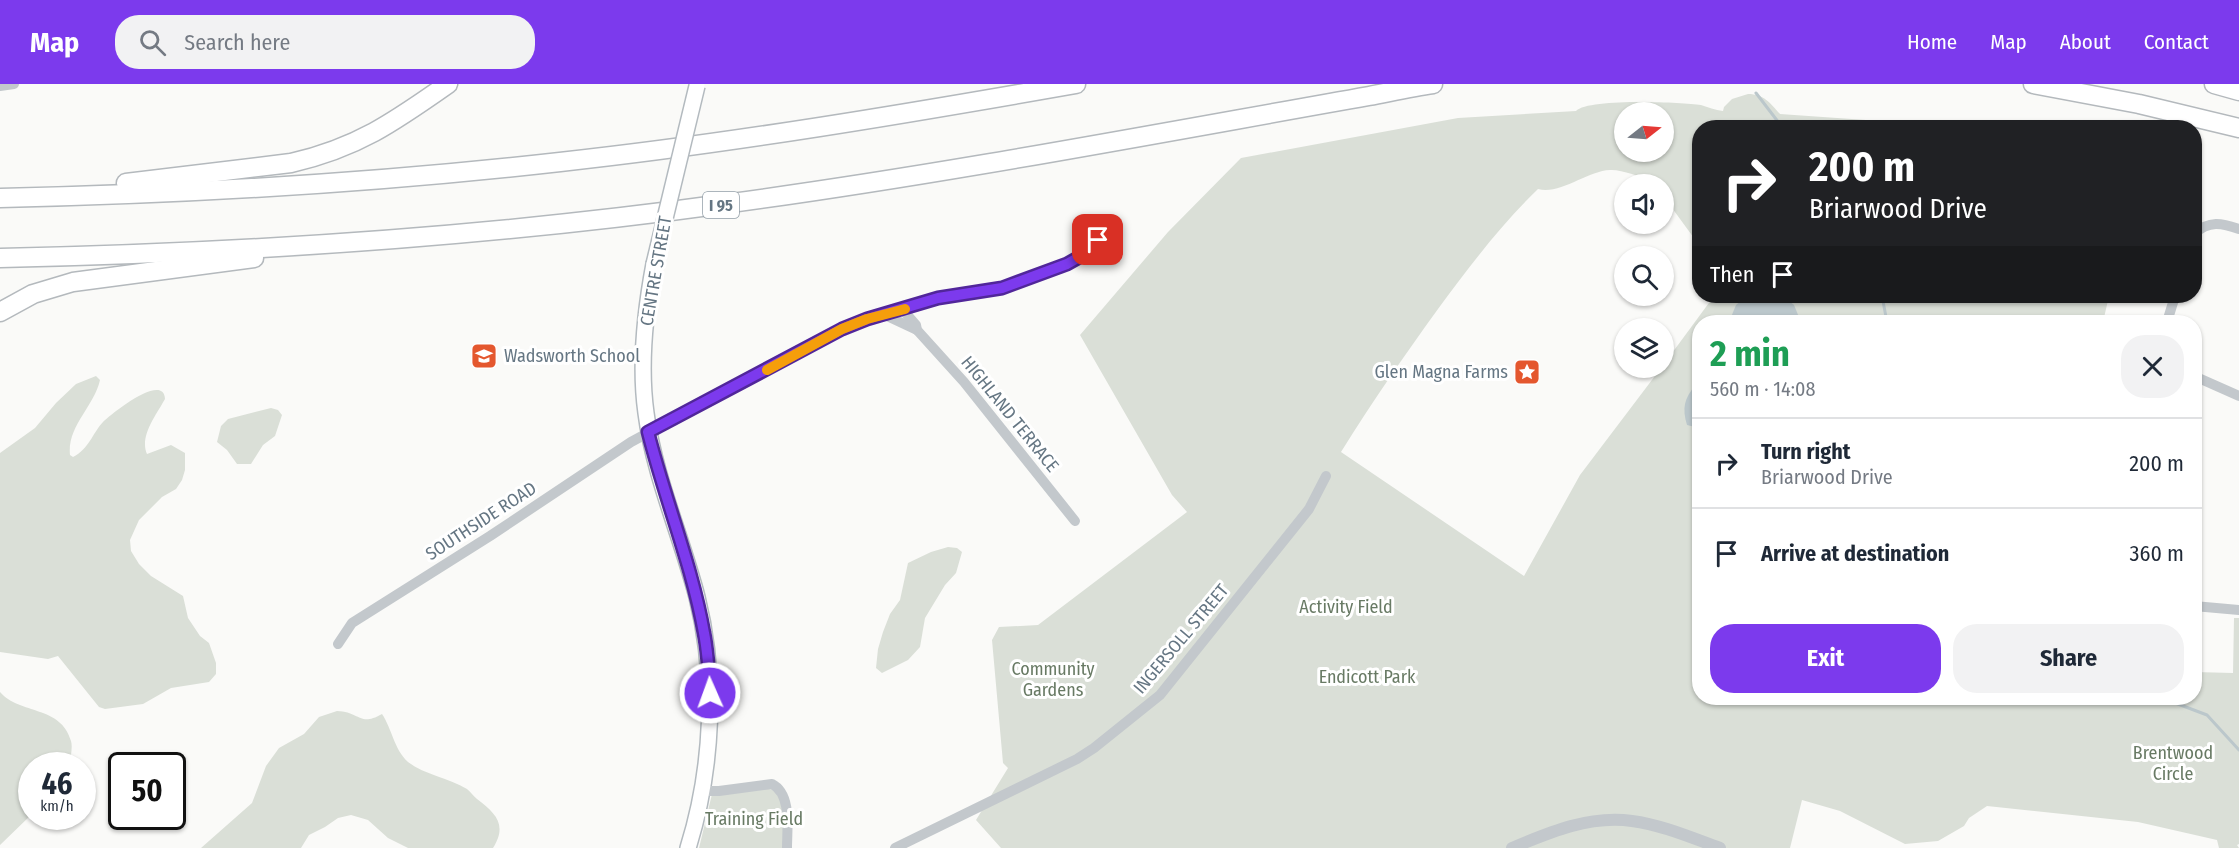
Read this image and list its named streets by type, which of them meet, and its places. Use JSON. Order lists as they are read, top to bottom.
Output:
{
  "streets": {
    "highway": ["I 95"],
    "main road": ["CENTRE STREET"],
    "street": ["HIGHLAND TERRACE", "SOUTHSIDE ROAD", "INGERSOLL STREET"]
  },
  "crossings": [
    ["CENTRE STREET", "SOUTHSIDE ROAD"],
    ["HIGHLAND TERRACE", "SOUTHSIDE ROAD"]
  ],
  "parks": [
    "Activity Field",
    "Community Gardens",
    "Endicott Park",
    "Brentwood Circle",
    "Training Field"
  ],
  "places": {
    "school or university": ["Wadsworth School"],
    "place": ["Glen Magna Farms"]
  },
  "north": "right",
  "page": {
    "header": "Map",
    "search": "Search here",
    "nav": [
      "Home",
      "Map",
      "About",
      "Contact"
    ],
    "turn": ["200 m", "Briarwood Drive"],
    "then": "Then",
    "heading": ["2 min", "560 m · 14:08"],
    "list": [
      {
        "name": "Turn right",
        "note": "Briarwood Drive",
        "value": "200 m"
      },
      {
        "name": "Arrive at destination",
        "value": "360 m"
      }
    ],
    "buttons": ["Exit", "Share"],
    "speed": "46 km/h",
    "limit": "50"
  }
}
